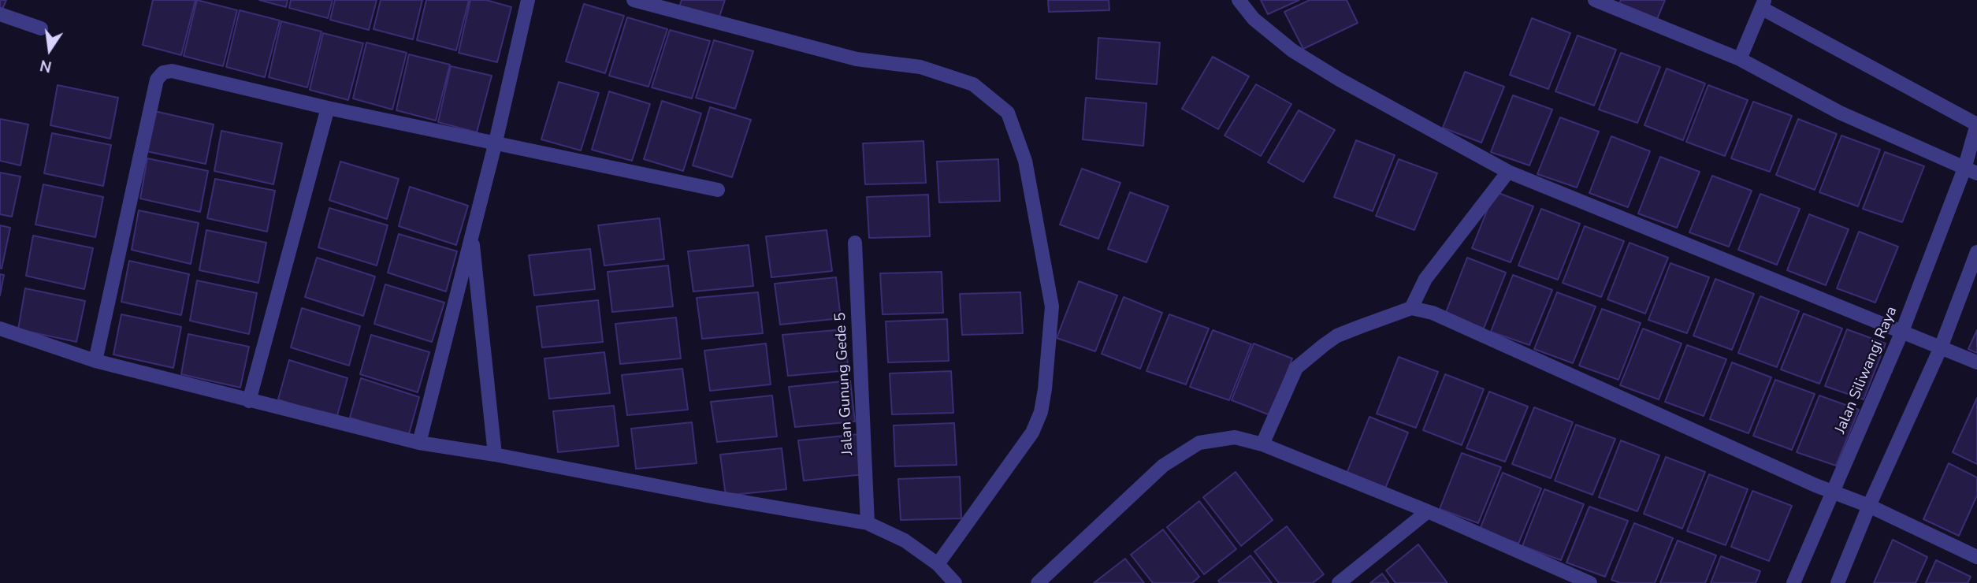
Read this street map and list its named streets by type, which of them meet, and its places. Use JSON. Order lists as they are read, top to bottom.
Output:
{
  "streets": {
    "street": ["Jalan Siliwangi Raya", "Jalan Gunung Gede 5"]
  },
  "north": "bottom"
}
